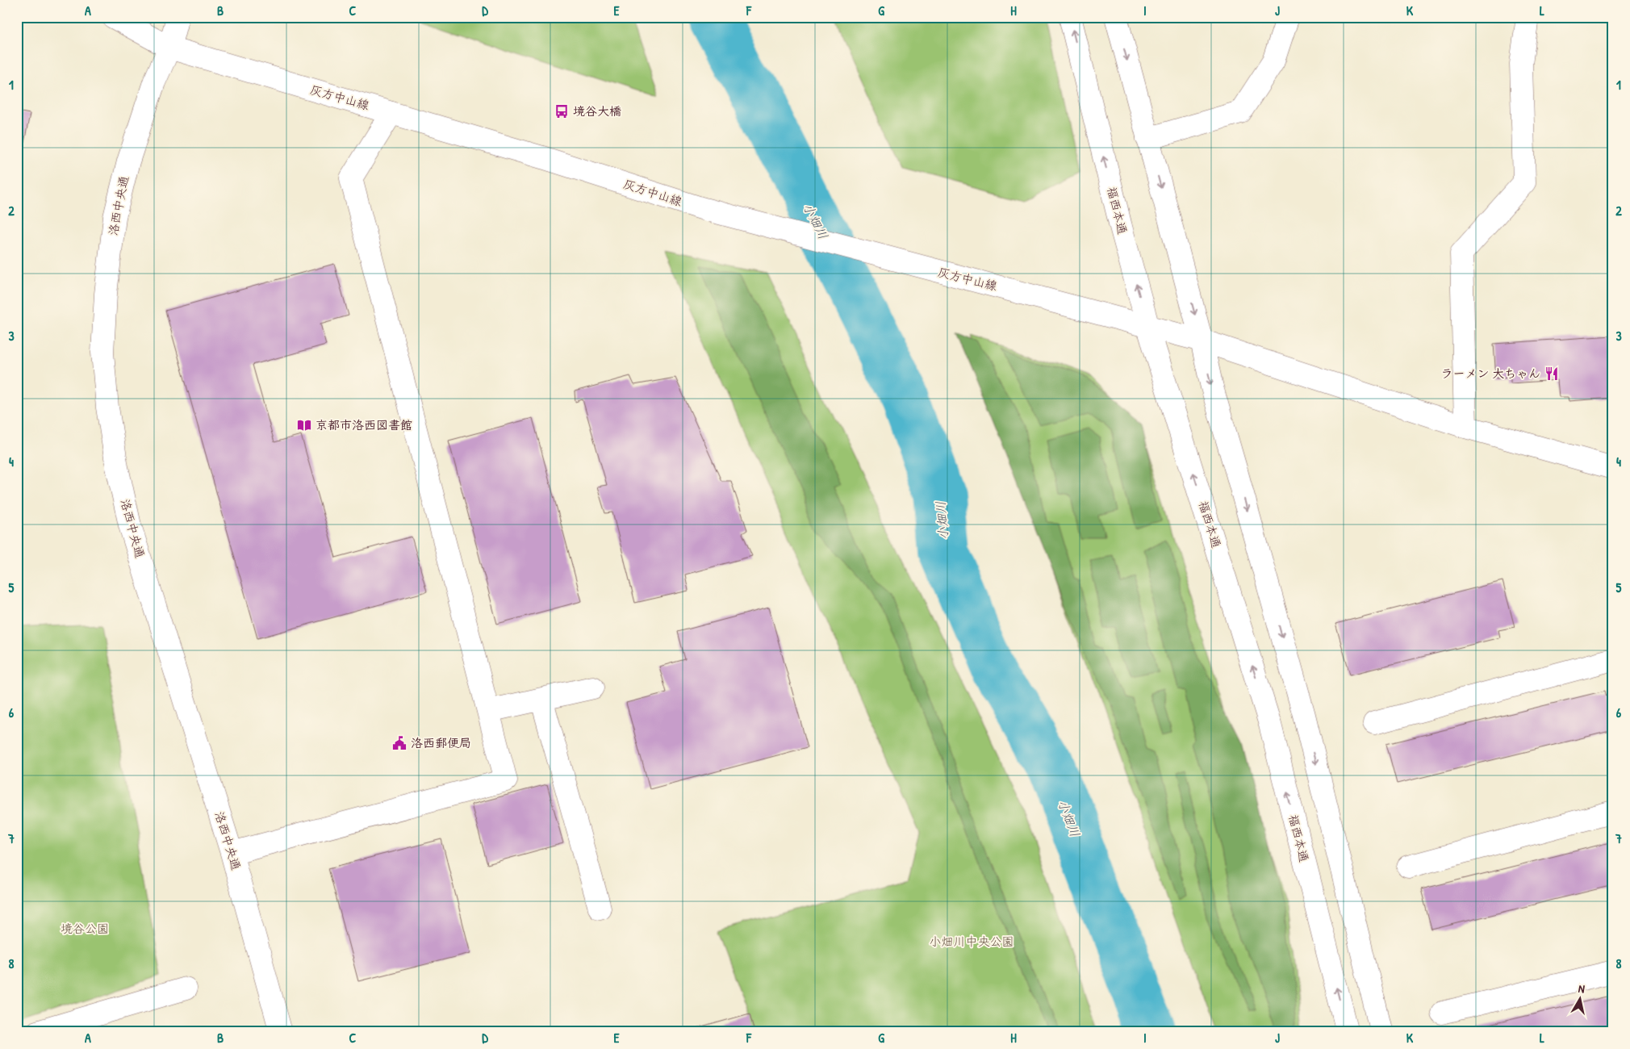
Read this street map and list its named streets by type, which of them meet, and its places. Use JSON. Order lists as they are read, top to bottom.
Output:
{
  "streets": {
    "street": ["灰方中山線", "洛西中央通", "福西本通"]
  },
  "crossings": [
    ["灰方中山線", "洛西中央通"],
    ["灰方中山線", "福西本通"]
  ],
  "water": ["小畑川"],
  "parks": ["境谷公園", "小畑川中央公園"],
  "places": {
    "bus stop": ["境谷大橋"],
    "restaurant": ["ラーメン 大ちゃん"],
    "library": ["京都市洛西図書館"],
    "public building": ["洛西郵便局"]
  },
  "north": "top",
  "grid": {
    "columns": [
      "A",
      "B",
      "C",
      "D",
      "E",
      "F",
      "G",
      "H",
      "I",
      "J",
      "K",
      "L"
    ],
    "rows": [
      "1",
      "2",
      "3",
      "4",
      "5",
      "6",
      "7",
      "8"
    ]
  }
}
